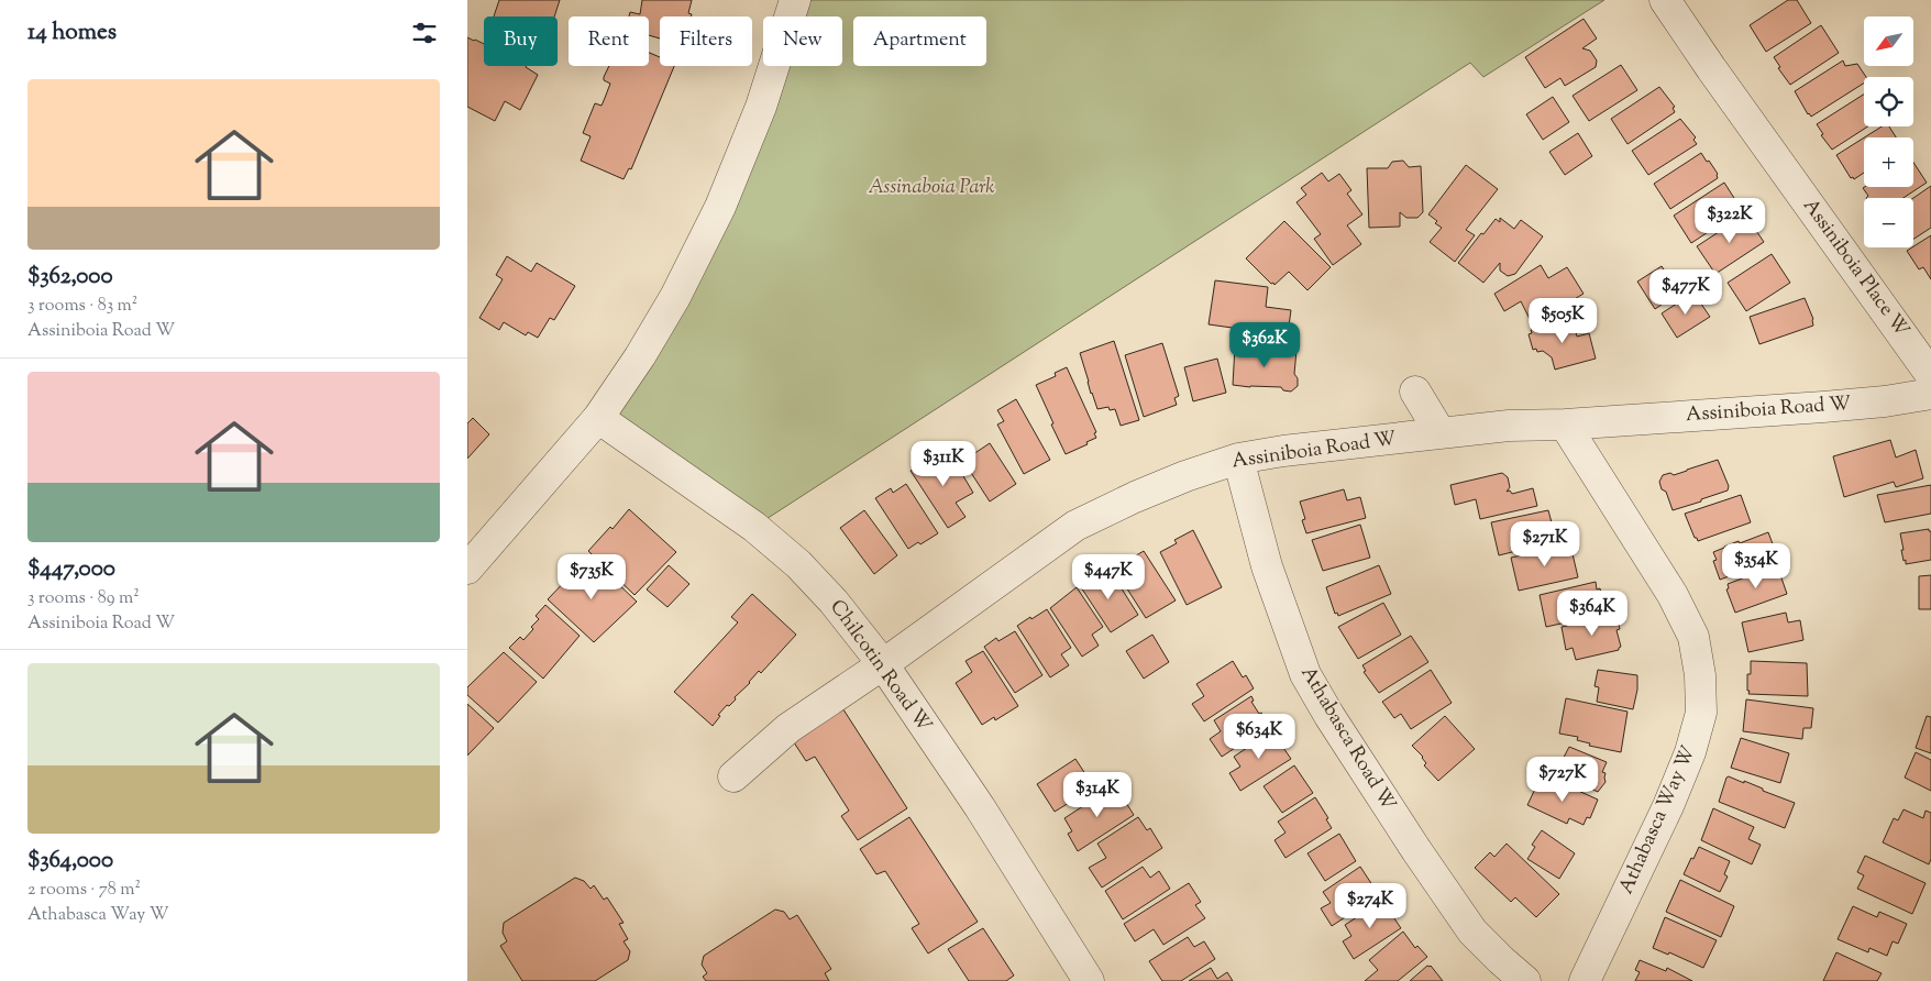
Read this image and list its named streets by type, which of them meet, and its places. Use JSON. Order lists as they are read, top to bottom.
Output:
{
  "streets": {
    "street": [
      "Assiniboia Place W",
      "Assiniboia Road W",
      "Chilcotin Road W",
      "Athabasca Road W",
      "Athabasca Way W"
    ]
  },
  "crossings": [
    ["Assiniboia Road W", "Chilcotin Road W"],
    ["Assiniboia Road W", "Athabasca Road W"],
    ["Assiniboia Road W", "Athabasca Way W"]
  ],
  "parks": ["Assinaboia Park"],
  "north": "bottom left",
  "page": {
    "heading": "14 homes",
    "map_buttons": ["+", "−"],
    "chip": [
      "Buy",
      "Rent",
      "Filters",
      "New",
      "Apartment"
    ],
    "list": [
      {
        "name": "$362,000",
        "note": "3 rooms · 83 m² · Assiniboia Road W"
      },
      {
        "name": "$447,000",
        "note": "3 rooms · 89 m² · Assiniboia Road W"
      },
      {
        "name": "$364,000",
        "note": "2 rooms · 78 m² · Athabasca Way W"
      }
    ],
    "price": [
      "$322K",
      "$477K",
      "$505K",
      "$362K",
      "$311K",
      "$271K",
      "$354K",
      "$735K",
      "$447K",
      "$364K",
      "$634K",
      "$727K",
      "$314K",
      "$274K"
    ]
  }
}
